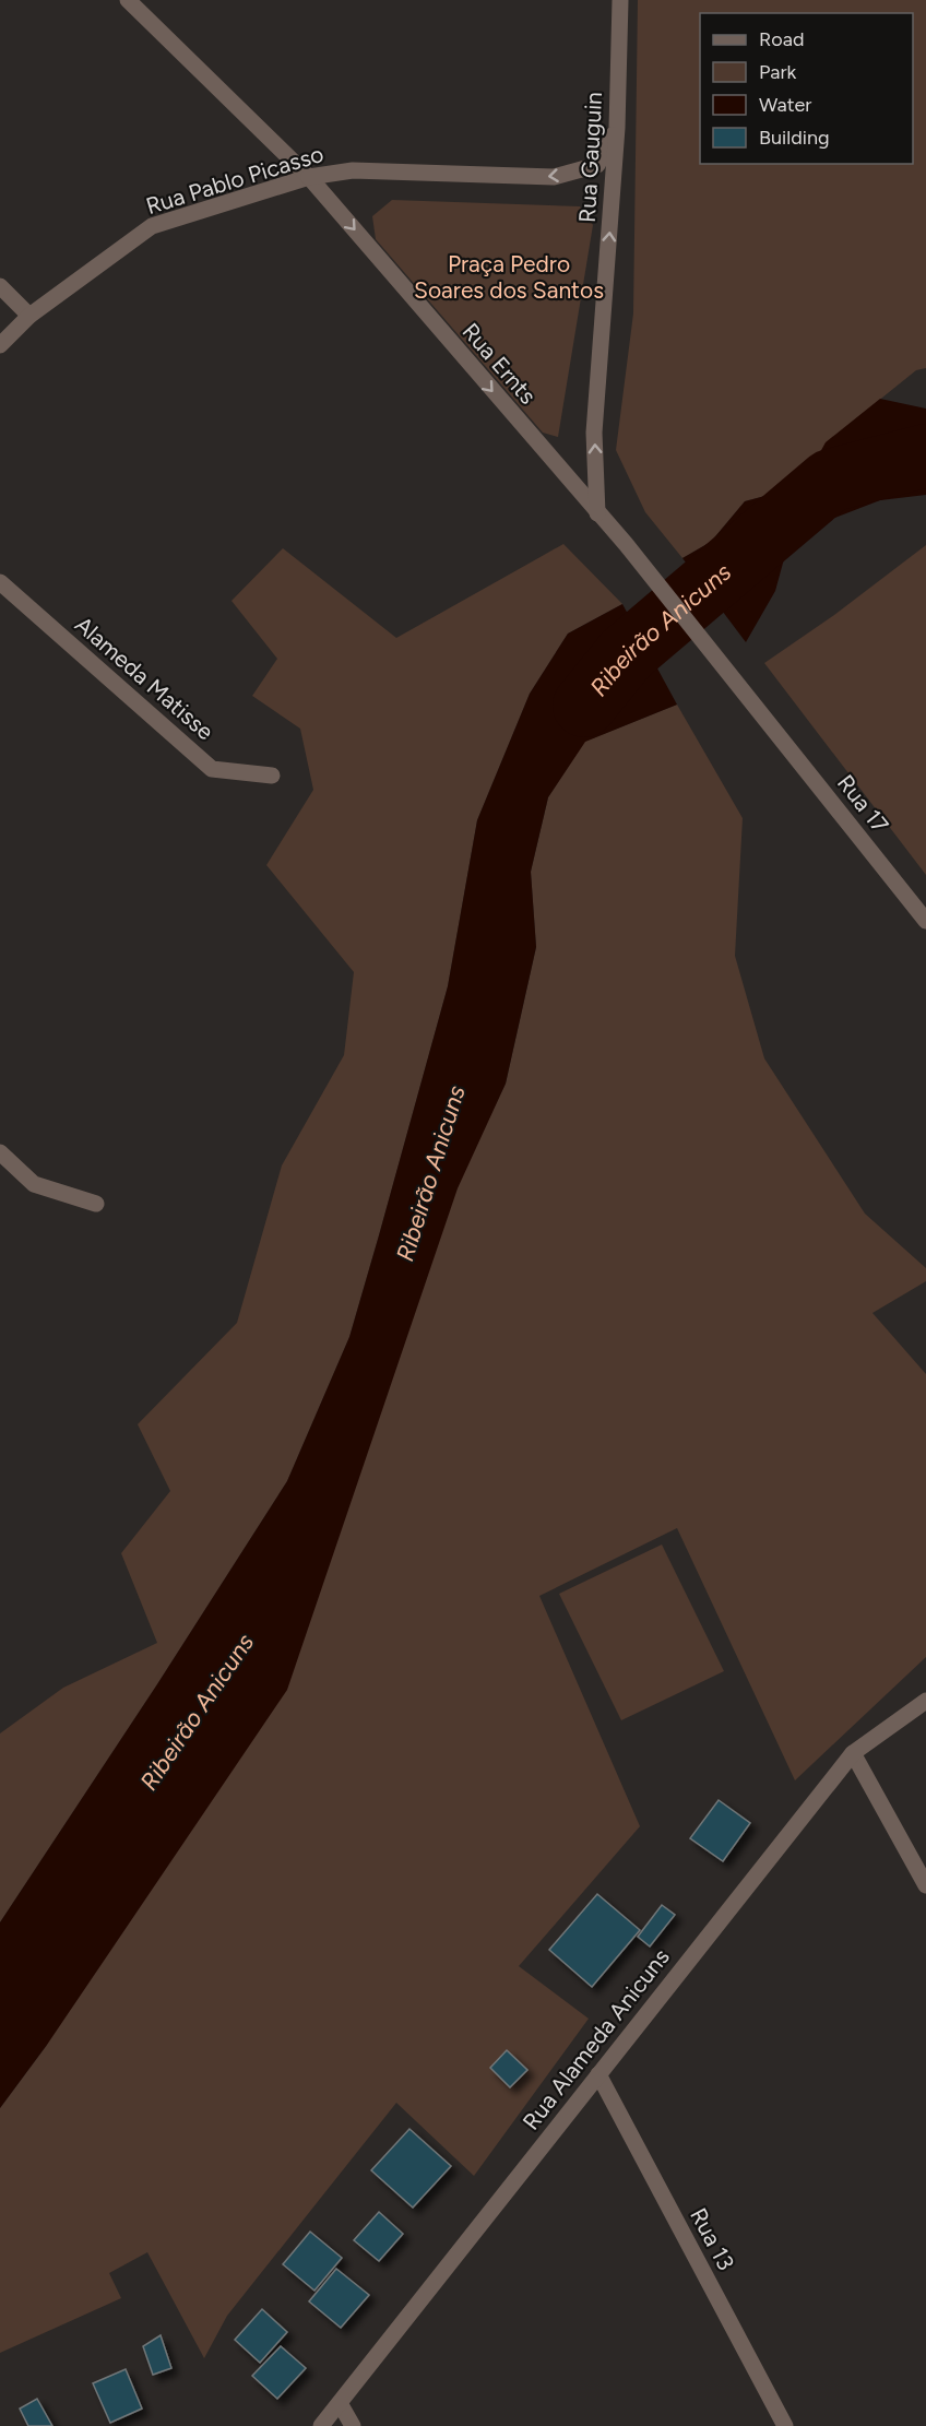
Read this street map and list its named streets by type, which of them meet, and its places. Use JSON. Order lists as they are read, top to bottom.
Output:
{
  "streets": {
    "street": [
      "Rua Gauguin",
      "Rua Pablo Picasso",
      "Rua Ernts",
      "Alameda Matisse",
      "Rua 17",
      "Rua Alameda Anicuns",
      "Rua 13"
    ]
  },
  "crossings": [
    ["Rua Gauguin", "Rua Pablo Picasso"],
    ["Rua Gauguin", "Rua Ernts"],
    ["Rua Pablo Picasso", "Rua Ernts"],
    ["Rua Ernts", "Rua 17"],
    ["Rua Alameda Anicuns", "Rua 13"]
  ],
  "one_way": ["Rua Gauguin", "Rua Pablo Picasso", "Rua Ernts"],
  "water": ["Ribeirão Anicuns"],
  "parks": ["Praça Pedro Soares dos Santos"],
  "legend": [
    "Road",
    "Park",
    "Water",
    "Building"
  ]
}
